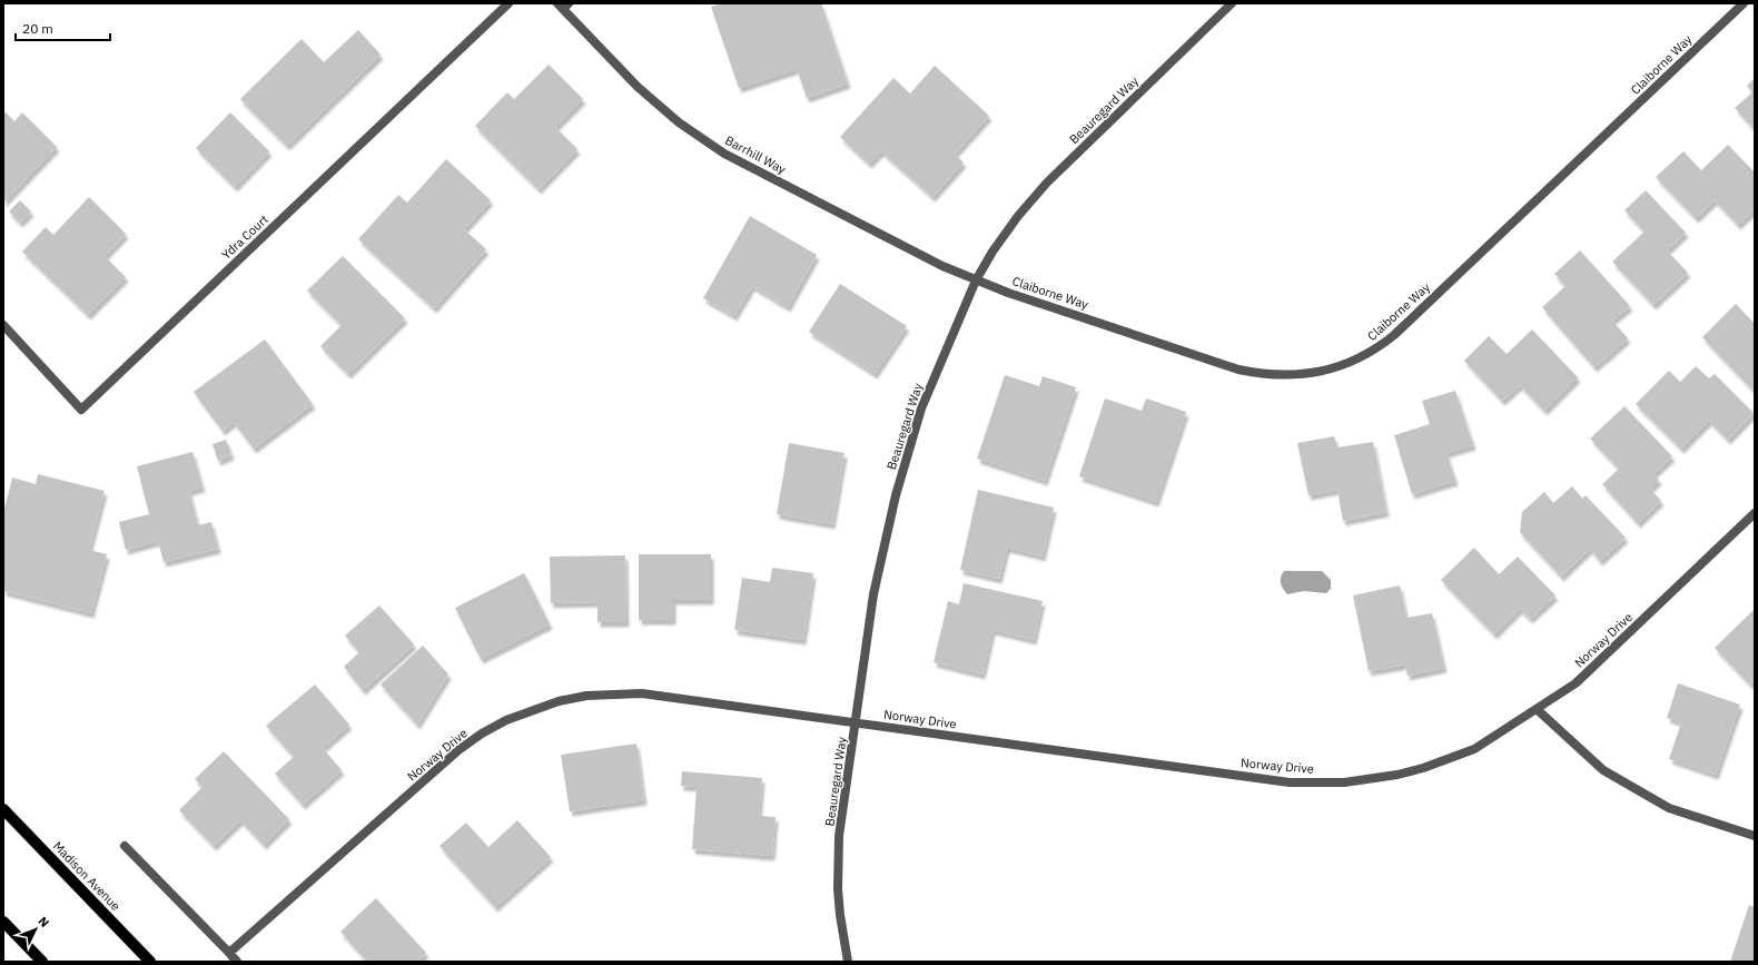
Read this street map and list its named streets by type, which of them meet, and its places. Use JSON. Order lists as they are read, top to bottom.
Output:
{
  "streets": {
    "main road": ["Madison Avenue"],
    "street": [
      "Claiborne Way",
      "Beauregard Way",
      "Barrhill Way",
      "Ydra Court",
      "Norway Drive"
    ]
  },
  "crossings": [
    ["Claiborne Way", "Beauregard Way"],
    ["Claiborne Way", "Barrhill Way"],
    ["Beauregard Way", "Barrhill Way"],
    ["Beauregard Way", "Norway Drive"]
  ],
  "scale_bar": "20 m",
  "north": "top right"
}
